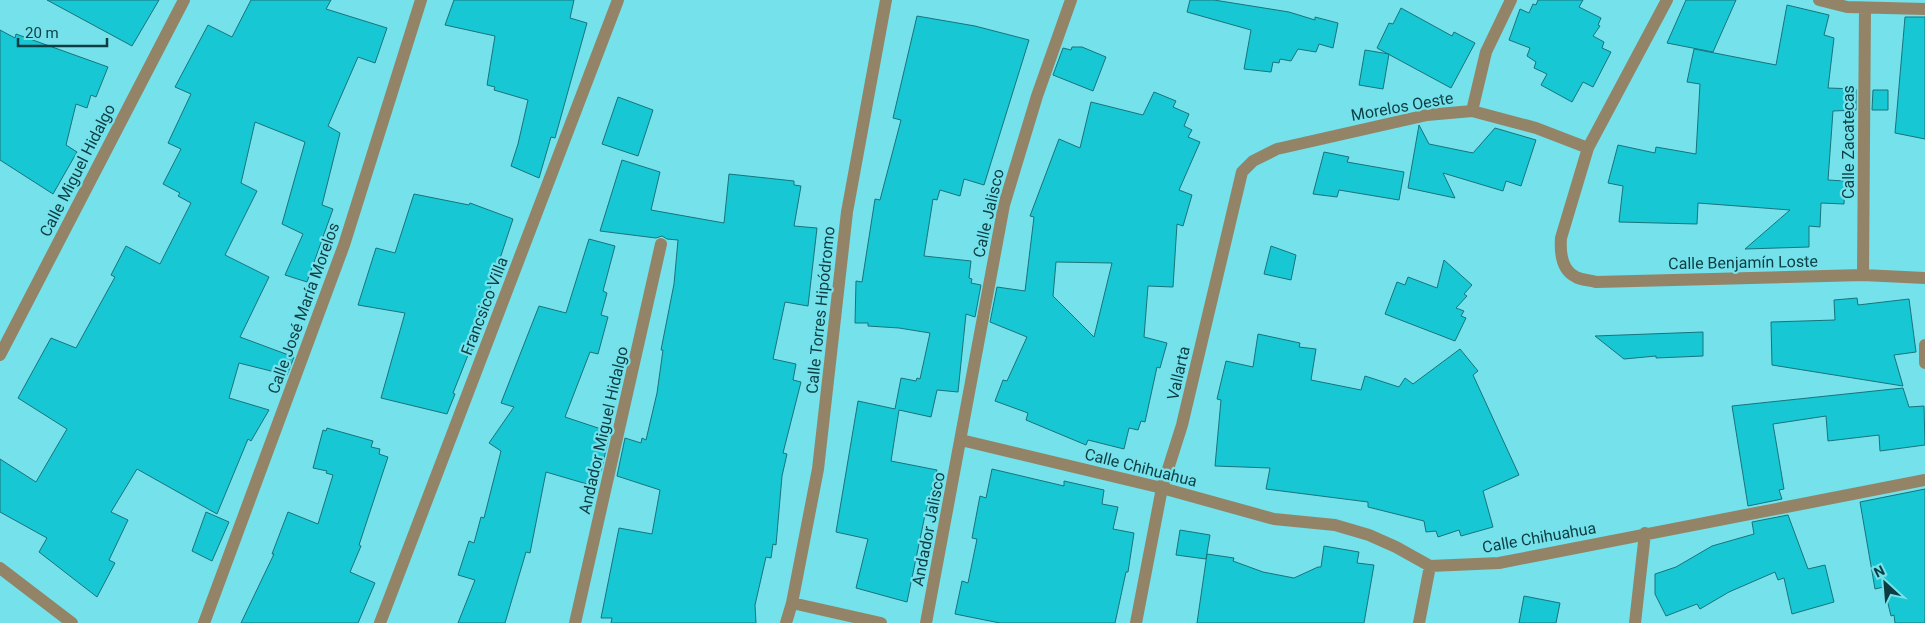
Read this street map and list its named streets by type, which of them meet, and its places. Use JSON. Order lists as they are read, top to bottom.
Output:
{
  "streets": {
    "street": [
      "Morelos Oeste",
      "Calle Zacatecas",
      "Calle Miguel Hidalgo",
      "Calle Jalisco",
      "Calle Benjamín Loste",
      "Francsico Villa",
      "Calle José María Morelos",
      "Calle Torres Hipódromo",
      "Vallarta",
      "Andador Miguel Hidalgo",
      "Calle Chihuahua",
      "Andador Jalisco"
    ]
  },
  "crossings": [
    ["Morelos Oeste", "Calle Benjamín Loste"],
    ["Morelos Oeste", "Vallarta"],
    ["Calle Zacatecas", "Calle Benjamín Loste"],
    ["Calle Jalisco", "Calle Chihuahua"],
    ["Calle Jalisco", "Andador Jalisco"],
    ["Vallarta", "Calle Chihuahua"],
    ["Calle Chihuahua", "Andador Jalisco"]
  ],
  "scale_bar": "20 m",
  "north": "top left"
}
